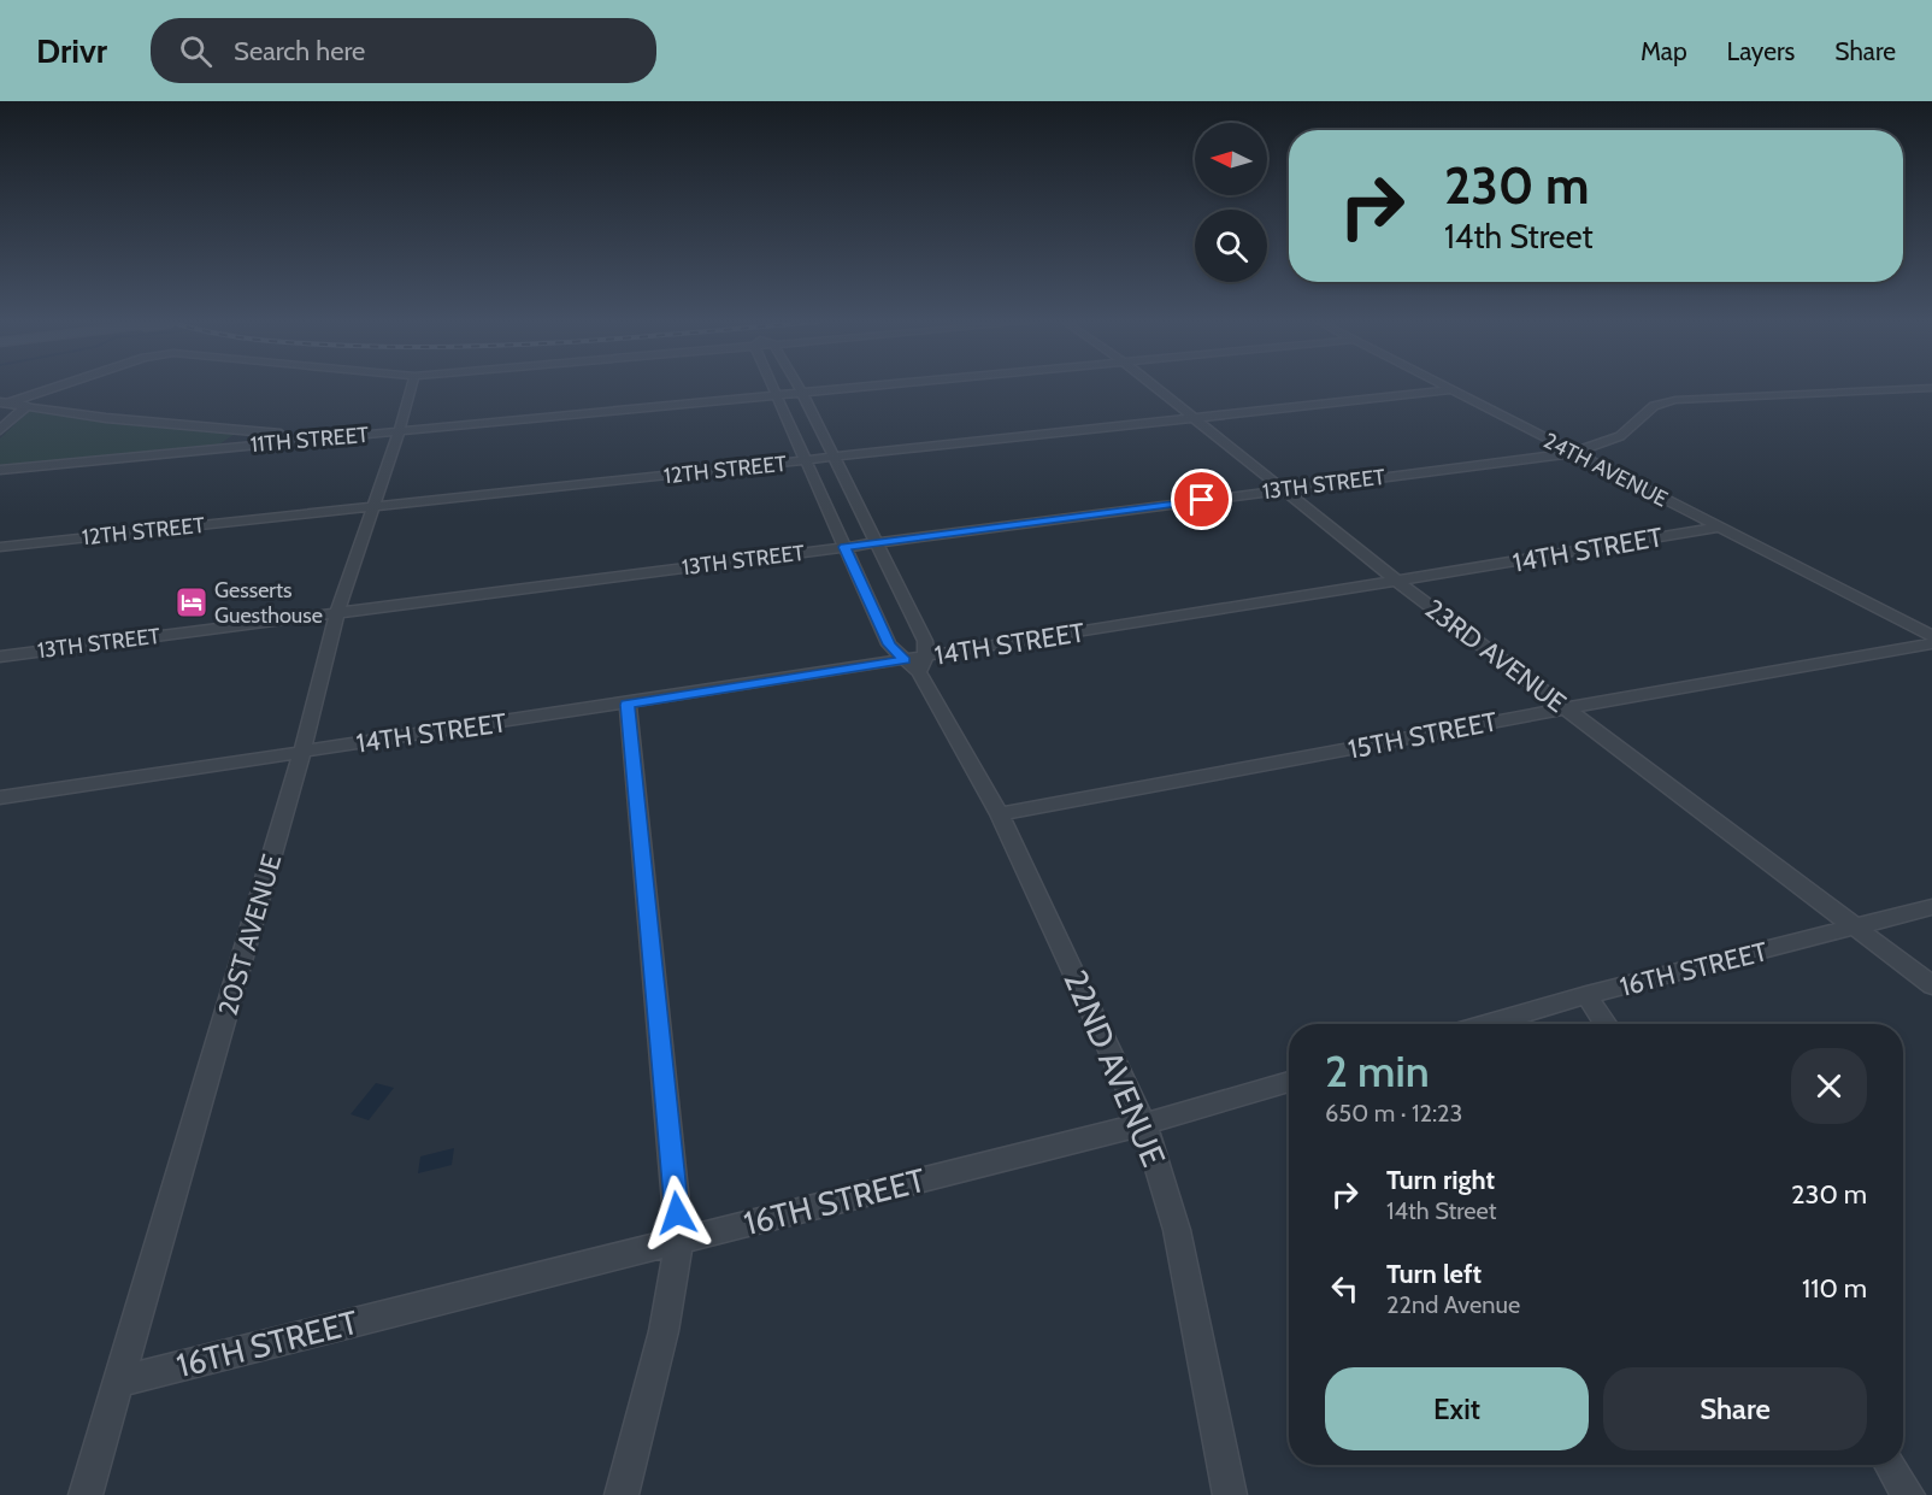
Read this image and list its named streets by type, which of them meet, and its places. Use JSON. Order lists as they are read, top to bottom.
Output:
{
  "streets": {
    "street": [
      "11TH STREET",
      "12TH STREET",
      "24TH AVENUE",
      "13TH STREET",
      "14TH STREET",
      "23RD AVENUE",
      "15TH STREET",
      "20ST AVENUE",
      "16TH STREET",
      "22ND AVENUE"
    ]
  },
  "crossings": [
    ["11TH STREET", "20ST AVENUE"],
    ["11TH STREET", "22ND AVENUE"],
    ["12TH STREET", "24TH AVENUE"],
    ["12TH STREET", "23RD AVENUE"],
    ["12TH STREET", "20ST AVENUE"],
    ["12TH STREET", "22ND AVENUE"],
    ["24TH AVENUE", "13TH STREET"],
    ["24TH AVENUE", "14TH STREET"],
    ["13TH STREET", "23RD AVENUE"],
    ["13TH STREET", "20ST AVENUE"],
    ["13TH STREET", "22ND AVENUE"],
    ["14TH STREET", "23RD AVENUE"],
    ["14TH STREET", "20ST AVENUE"],
    ["14TH STREET", "22ND AVENUE"],
    ["23RD AVENUE", "15TH STREET"],
    ["23RD AVENUE", "16TH STREET"],
    ["15TH STREET", "22ND AVENUE"],
    ["20ST AVENUE", "16TH STREET"],
    ["16TH STREET", "22ND AVENUE"]
  ],
  "places": {
    "hotel": ["Gesserts Guesthouse"]
  },
  "north": "left",
  "page": {
    "header": "Drivr",
    "search": "Search here",
    "nav": ["Map", "Layers", "Share"],
    "turn": ["230 m", "14th Street"],
    "heading": ["2 min", "650 m · 12:23"],
    "list": [
      {
        "name": "Turn right",
        "note": "14th Street",
        "value": "230 m"
      },
      {
        "name": "Turn left",
        "note": "22nd Avenue",
        "value": "110 m"
      }
    ],
    "buttons": ["Exit", "Share"]
  }
}
